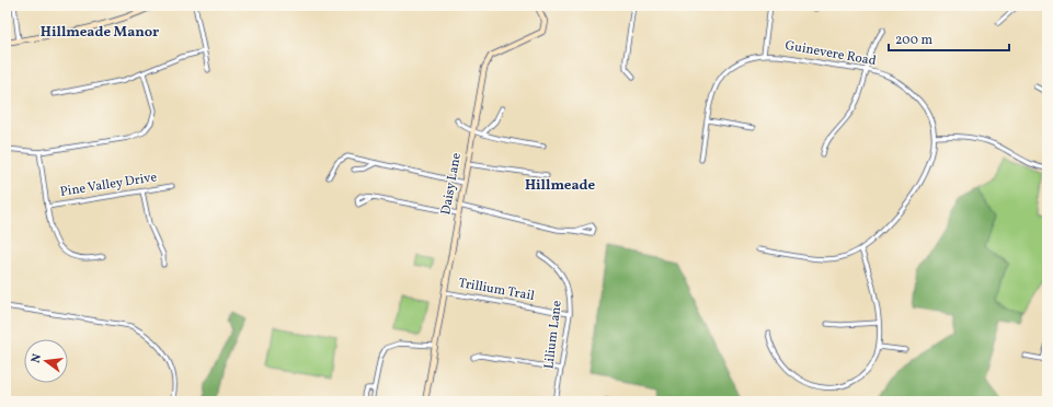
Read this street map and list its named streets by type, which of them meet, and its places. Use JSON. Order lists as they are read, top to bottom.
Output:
{
  "streets": {
    "street": [
      "Guinevere Road",
      "Daisy Lane",
      "Pine Valley Drive",
      "Trillium Trail",
      "Lilium Lane"
    ]
  },
  "crossings": [
    ["Daisy Lane", "Trillium Trail"],
    ["Trillium Trail", "Lilium Lane"]
  ],
  "districts": ["Hillmeade Manor", "Hillmeade"],
  "scale_bar": "200 m",
  "north": "left"
}
